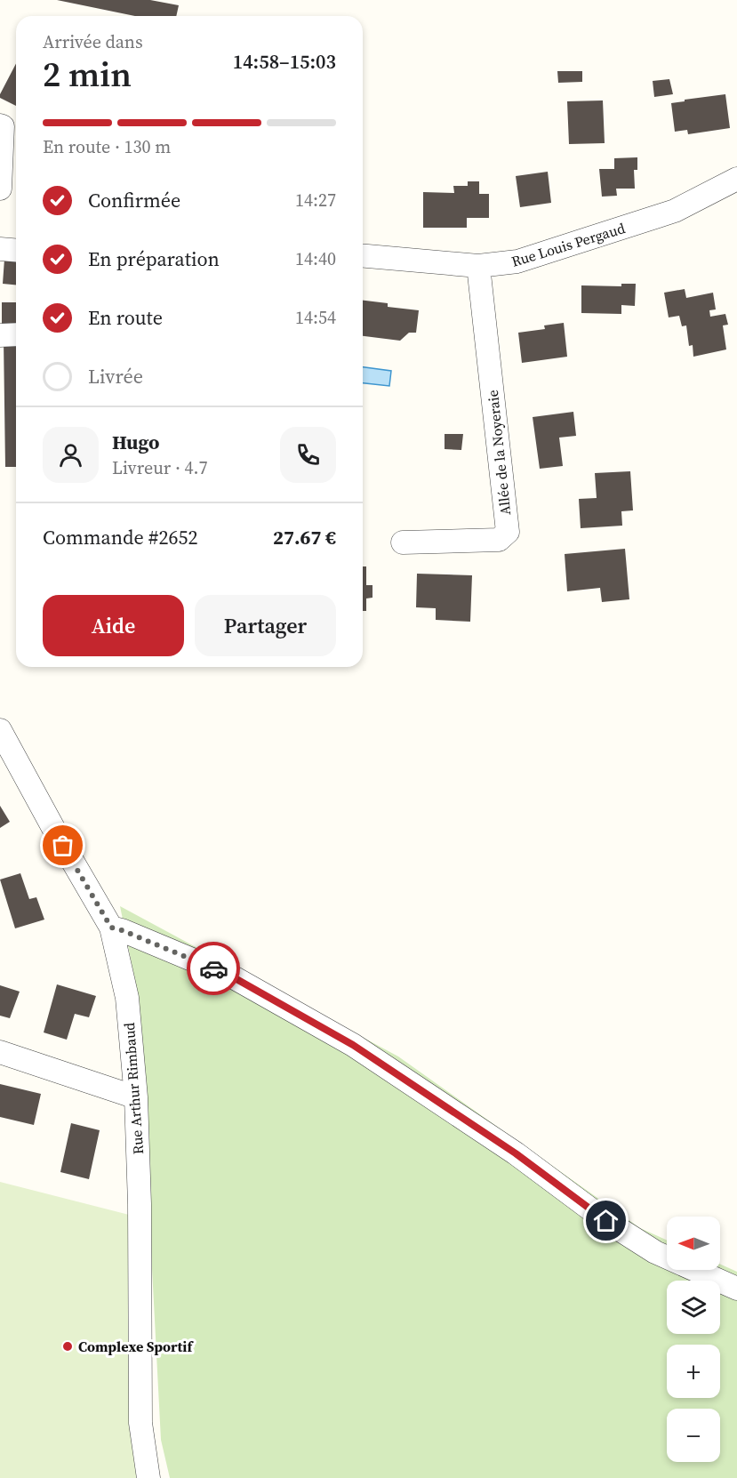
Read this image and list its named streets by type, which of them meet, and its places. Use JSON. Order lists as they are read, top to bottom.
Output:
{
  "streets": {
    "street": ["Rue Louis Pergaud", "Allée de la Noyeraie", "Rue Arthur Rimbaud"]
  },
  "crossings": [
    ["Rue Louis Pergaud", "Allée de la Noyeraie"]
  ],
  "places": ["Complexe Sportif"],
  "north": "left",
  "page": {
    "heading": ["2 min", "Arrivée dans", "14:58–15:03"],
    "panel": [
      "Hugo",
      "Livreur · 4.7",
      "Commande #2652",
      "27.67 €"
    ],
    "bar": "En route · 130 m",
    "list": [
      ["Confirmée", "14:27"],
      ["En préparation", "14:40"],
      ["En route", "14:54"],
      "Livrée"
    ],
    "buttons": ["Aide", "Partager"],
    "map_buttons": ["+", "−"]
  }
}
